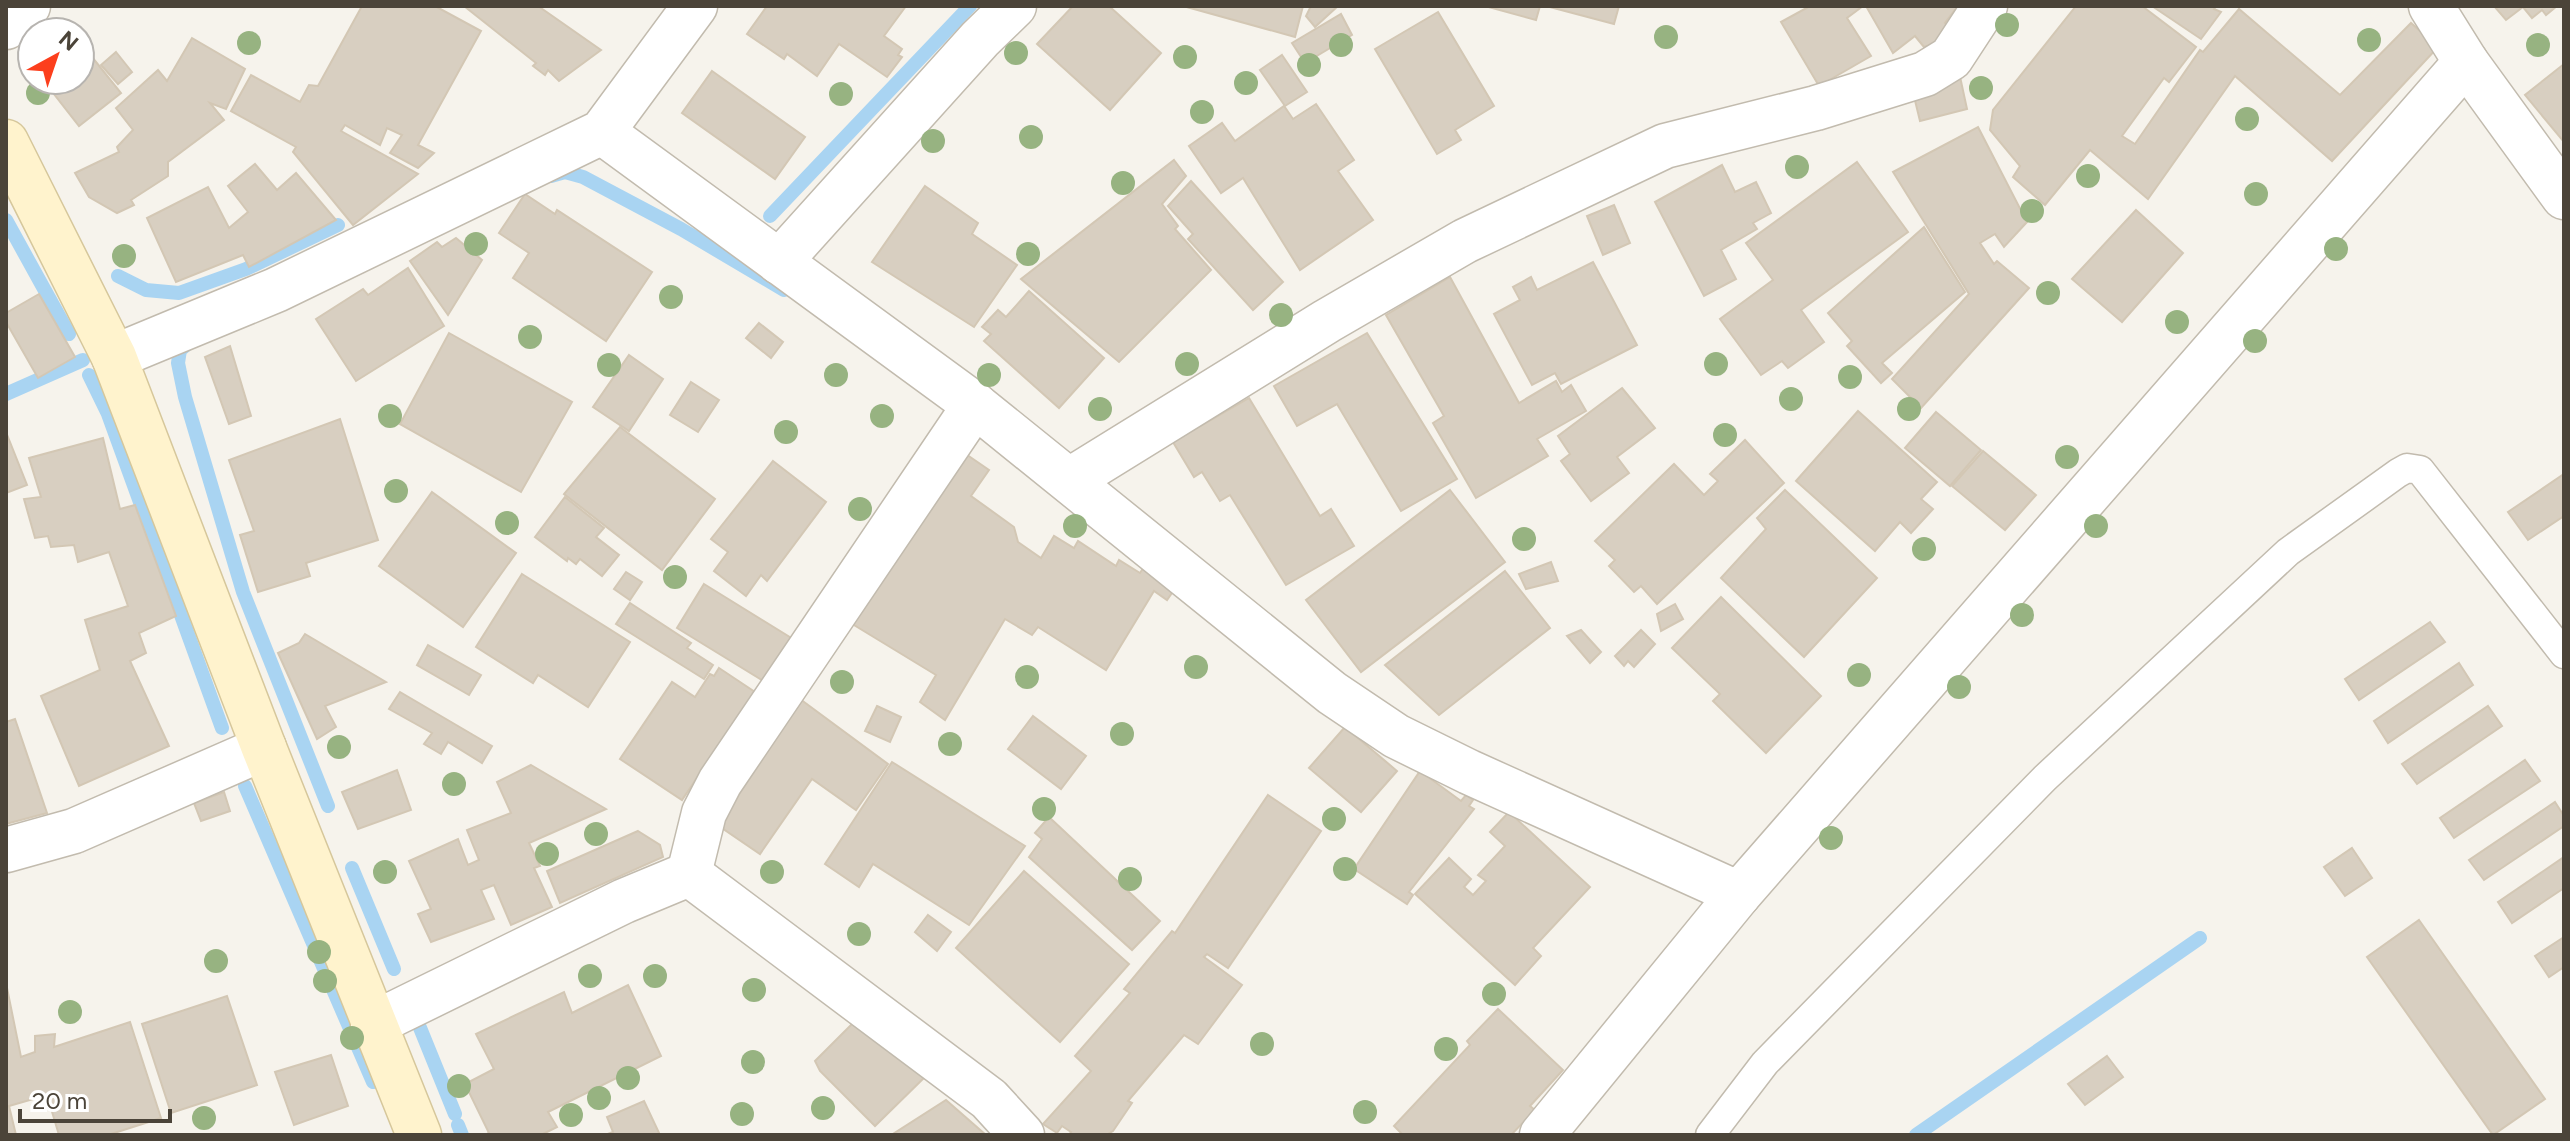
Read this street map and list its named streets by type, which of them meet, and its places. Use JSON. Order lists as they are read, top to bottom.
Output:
{
  "scale_bar": "20 m",
  "north": "top right"
}
